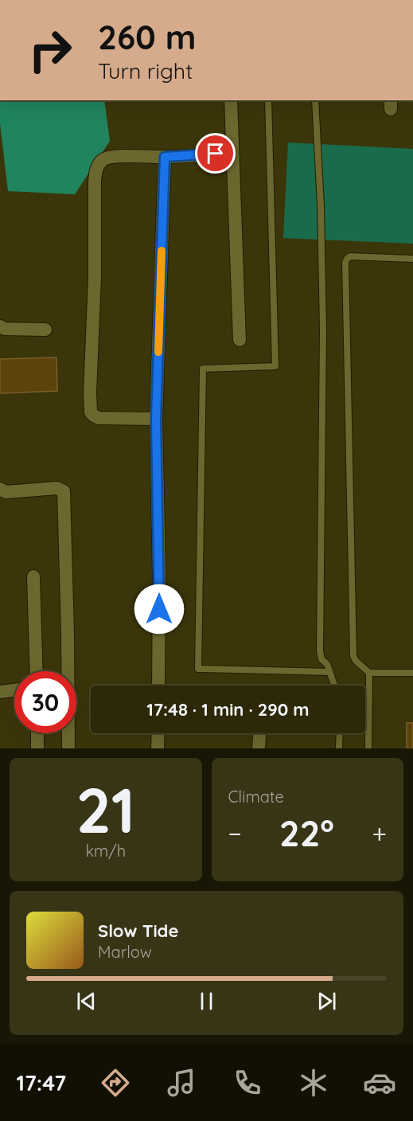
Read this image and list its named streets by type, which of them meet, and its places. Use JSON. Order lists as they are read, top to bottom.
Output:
{
  "page": {
    "turn": ["260 m", "Turn right"],
    "limit": "30",
    "trip": "17:48 · 1 min · 290 m",
    "tile": [
      ["21", "km/h"],
      "Climate"
    ],
    "heat": ["−", "22°", "+"],
    "song": ["Slow Tide", "Marlow"],
    "tabs": "17:47"
  }
}
